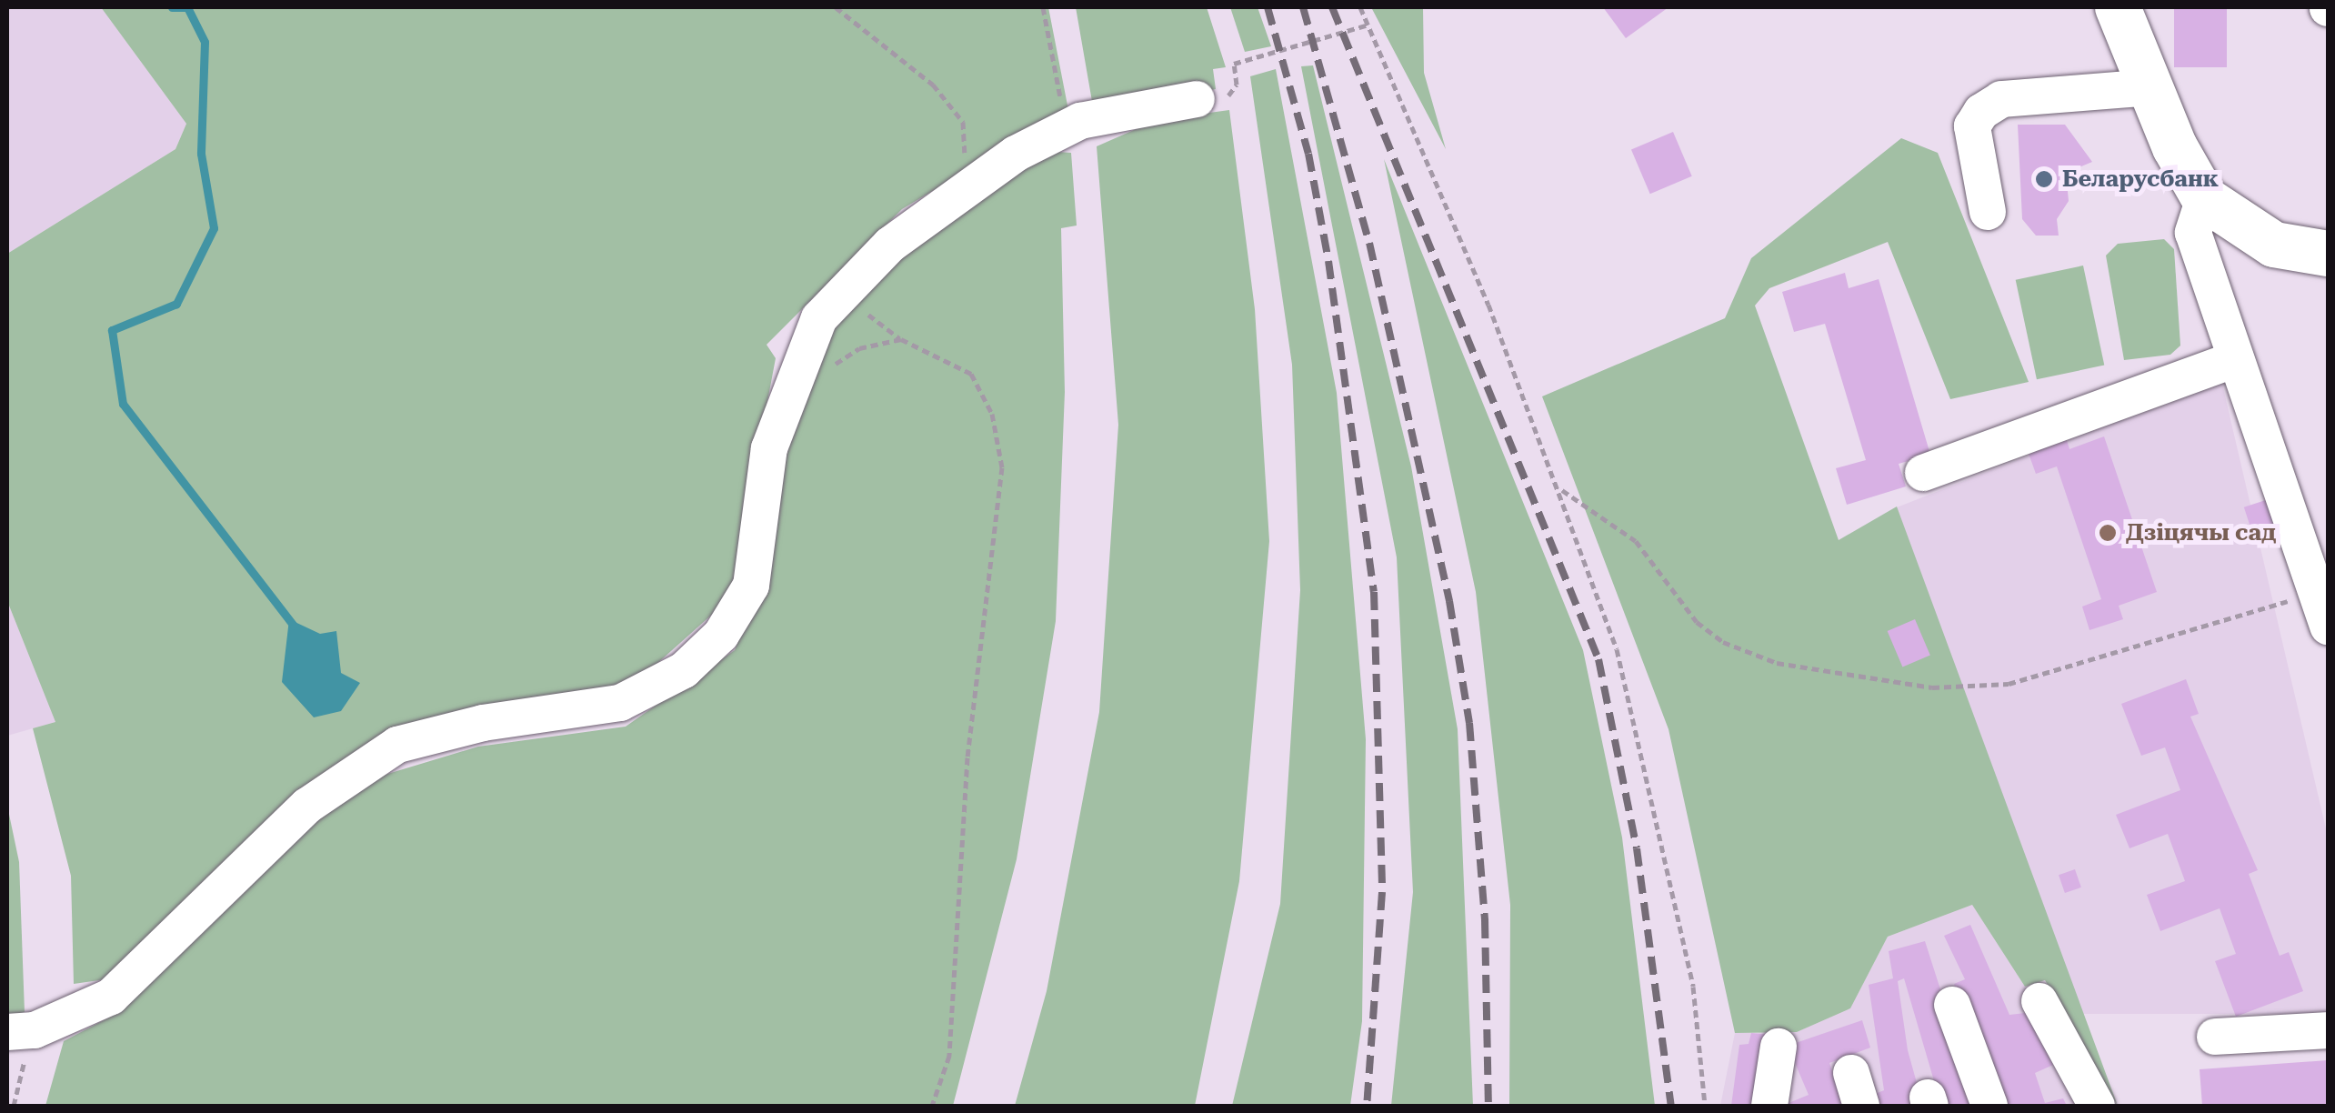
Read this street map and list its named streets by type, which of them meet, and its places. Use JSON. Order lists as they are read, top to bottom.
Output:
{
  "places": ["Беларусбанк", "Дзіцячы сад"]
}
